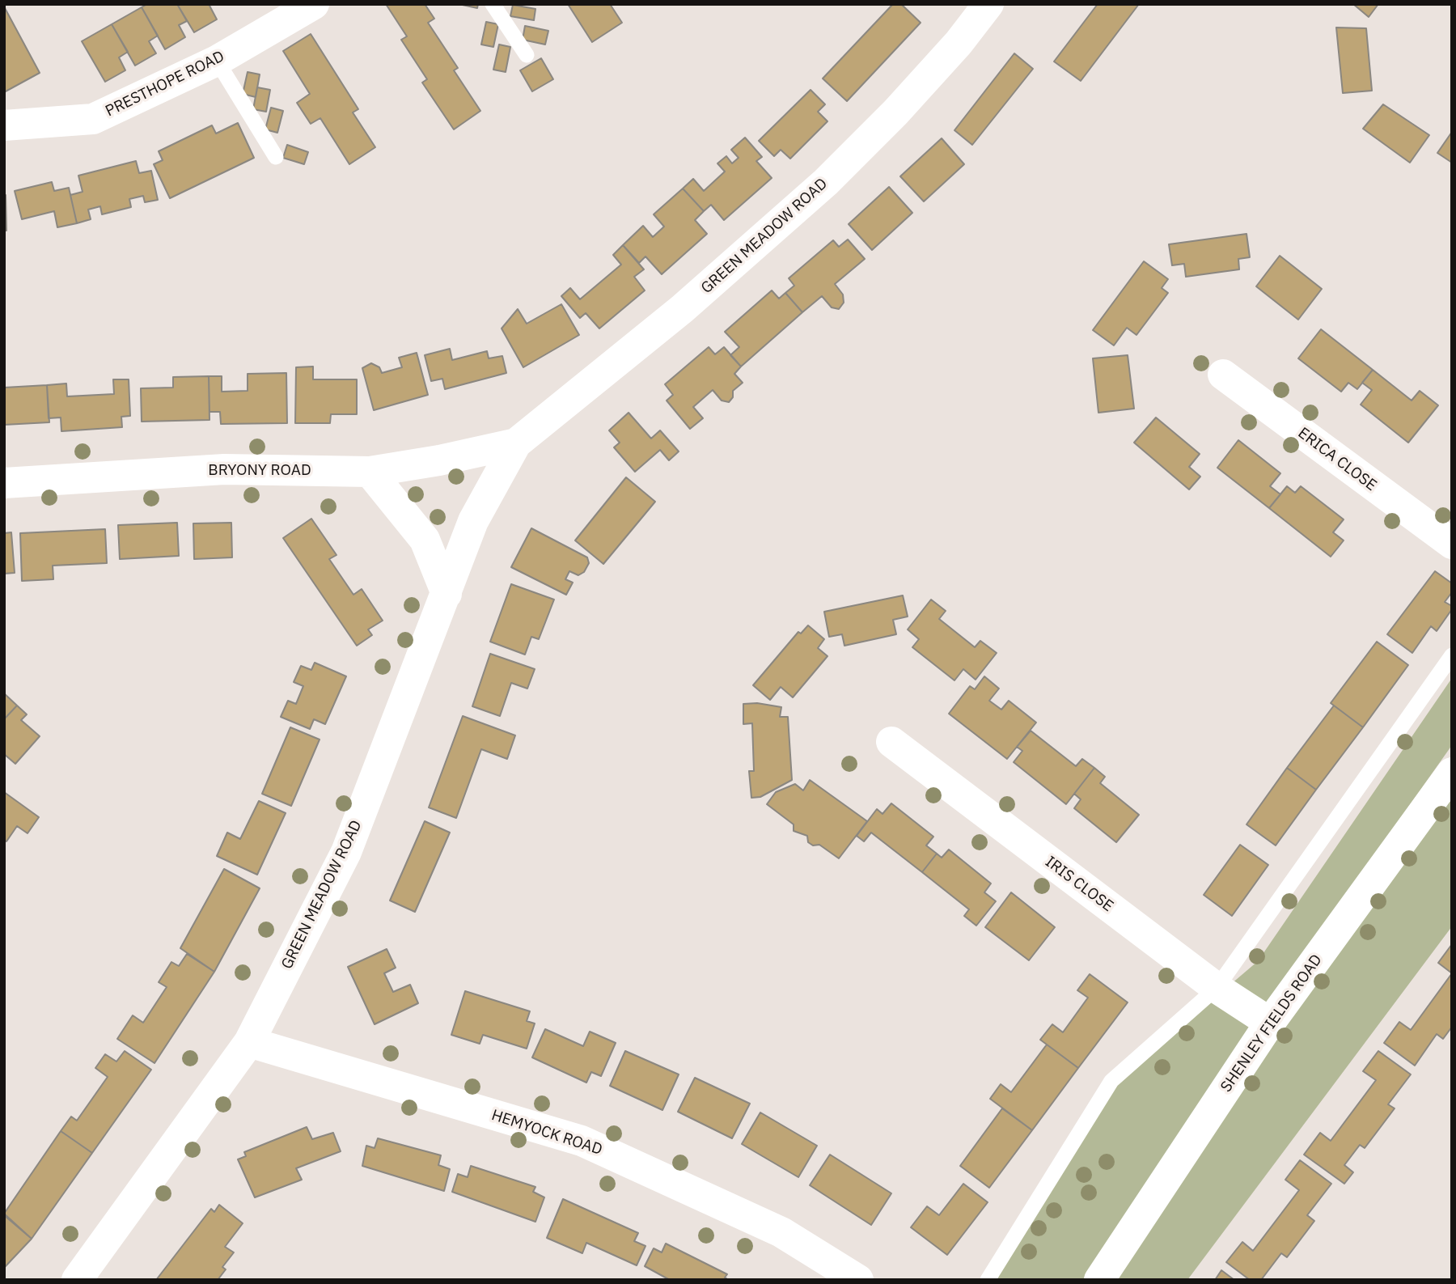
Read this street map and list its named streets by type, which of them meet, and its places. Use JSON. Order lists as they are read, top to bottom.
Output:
{
  "streets": {
    "street": [
      "PRESTHOPE ROAD",
      "GREEN MEADOW ROAD",
      "ERICA CLOSE",
      "BRYONY ROAD",
      "IRIS CLOSE",
      "SHENLEY FIELDS ROAD",
      "HEMYOCK ROAD"
    ]
  },
  "crossings": [
    ["GREEN MEADOW ROAD", "BRYONY ROAD"],
    ["GREEN MEADOW ROAD", "HEMYOCK ROAD"],
    ["IRIS CLOSE", "SHENLEY FIELDS ROAD"]
  ]
}
